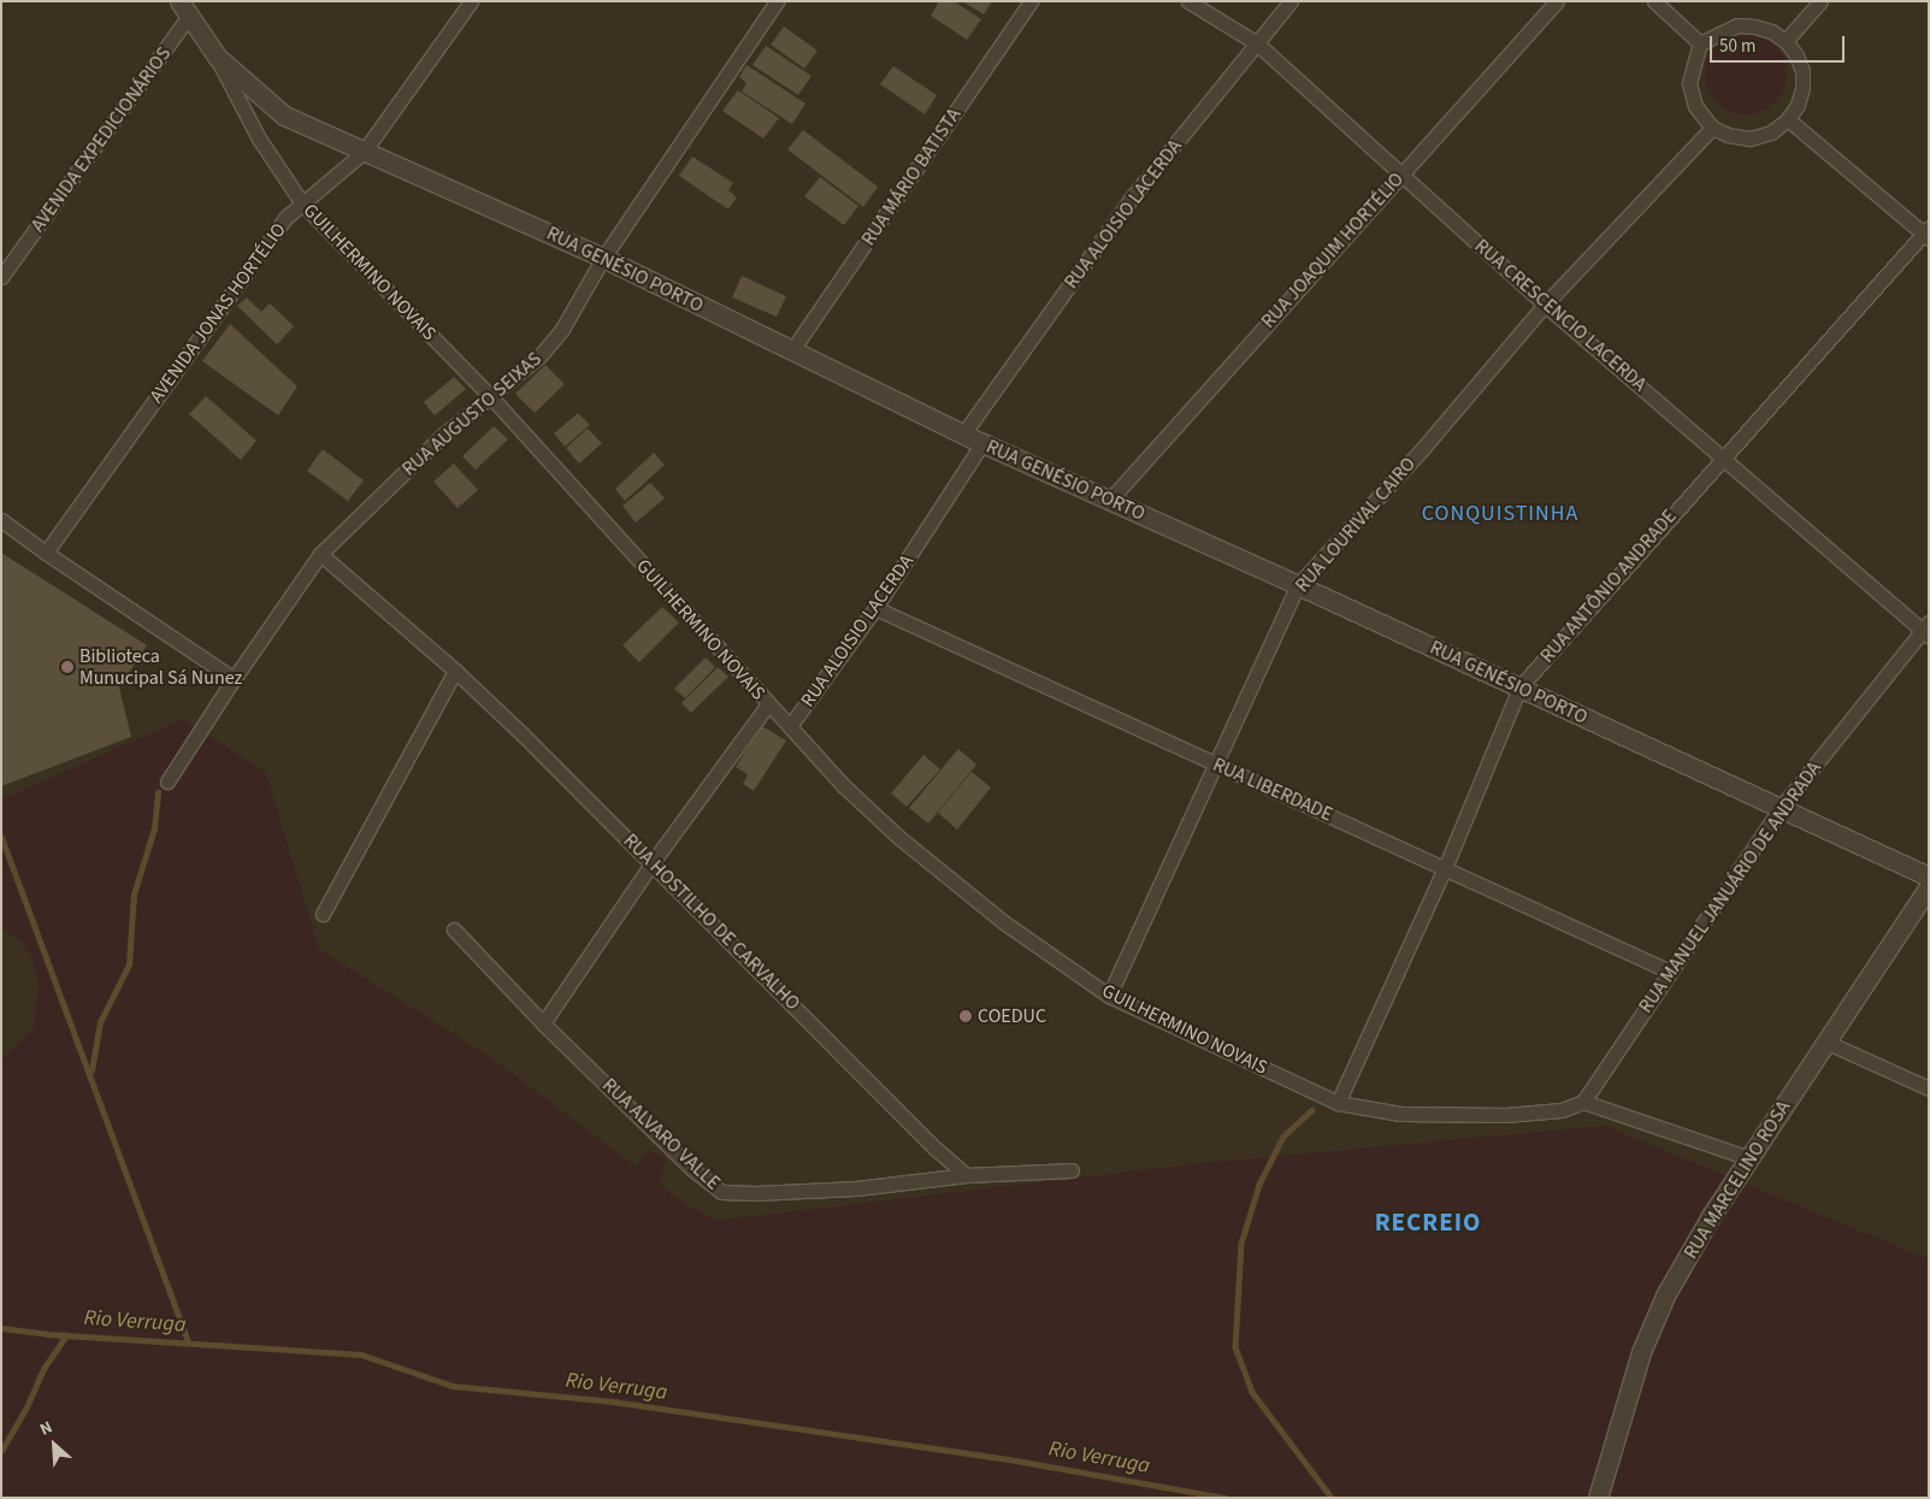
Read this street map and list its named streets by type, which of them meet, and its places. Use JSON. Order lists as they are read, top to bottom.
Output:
{
  "streets": {
    "street": [
      "AVENIDA EXPEDICIONÁRIOS",
      "RUA MÁRIO BATISTA",
      "RUA ALOISIO LACERDA",
      "RUA JOAQUIM HORTÉLIO",
      "RUA GENÉSIO PORTO",
      "GUILHERMINO NOVAIS",
      "AVENIDA JONAS HORTÉLIO",
      "RUA CRESCENCIO LACERDA",
      "RUA AUGUSTO SEIXAS",
      "RUA LOURIVAL CAIRO",
      "RUA ANTÔNIO ANDRADE",
      "RUA LIBERDADE",
      "RUA MANUEL JANUÁRIO DE ANDRADA",
      "RUA HOSTILHO DE CARVALHO",
      "RUA ALVARO VALLE",
      "RUA MARCELINO ROSA"
    ]
  },
  "crossings": [
    ["AVENIDA EXPEDICIONÁRIOS", "GUILHERMINO NOVAIS"],
    ["RUA MÁRIO BATISTA", "RUA GENÉSIO PORTO"],
    ["RUA ALOISIO LACERDA", "RUA GENÉSIO PORTO"],
    ["RUA ALOISIO LACERDA", "GUILHERMINO NOVAIS"],
    ["RUA ALOISIO LACERDA", "RUA CRESCENCIO LACERDA"],
    ["RUA ALOISIO LACERDA", "RUA LIBERDADE"],
    ["RUA ALOISIO LACERDA", "RUA HOSTILHO DE CARVALHO"],
    ["RUA ALOISIO LACERDA", "RUA ALVARO VALLE"],
    ["RUA JOAQUIM HORTÉLIO", "RUA GENÉSIO PORTO"],
    ["RUA JOAQUIM HORTÉLIO", "RUA CRESCENCIO LACERDA"],
    ["RUA GENÉSIO PORTO", "GUILHERMINO NOVAIS"],
    ["RUA GENÉSIO PORTO", "AVENIDA JONAS HORTÉLIO"],
    ["RUA GENÉSIO PORTO", "RUA AUGUSTO SEIXAS"],
    ["RUA GENÉSIO PORTO", "RUA LOURIVAL CAIRO"],
    ["RUA GENÉSIO PORTO", "RUA ANTÔNIO ANDRADE"],
    ["RUA GENÉSIO PORTO", "RUA MANUEL JANUÁRIO DE ANDRADA"],
    ["GUILHERMINO NOVAIS", "AVENIDA JONAS HORTÉLIO"],
    ["GUILHERMINO NOVAIS", "RUA AUGUSTO SEIXAS"],
    ["GUILHERMINO NOVAIS", "RUA LOURIVAL CAIRO"],
    ["GUILHERMINO NOVAIS", "RUA ANTÔNIO ANDRADE"],
    ["GUILHERMINO NOVAIS", "RUA MANUEL JANUÁRIO DE ANDRADA"],
    ["RUA CRESCENCIO LACERDA", "RUA LOURIVAL CAIRO"],
    ["RUA CRESCENCIO LACERDA", "RUA ANTÔNIO ANDRADE"],
    ["RUA CRESCENCIO LACERDA", "RUA MANUEL JANUÁRIO DE ANDRADA"],
    ["RUA AUGUSTO SEIXAS", "RUA HOSTILHO DE CARVALHO"],
    ["RUA LOURIVAL CAIRO", "RUA LIBERDADE"],
    ["RUA ANTÔNIO ANDRADE", "RUA LIBERDADE"],
    ["RUA LIBERDADE", "RUA MANUEL JANUÁRIO DE ANDRADA"],
    ["RUA HOSTILHO DE CARVALHO", "RUA ALVARO VALLE"]
  ],
  "districts": ["CONQUISTINHA", "RECREIO"],
  "water": ["Rio Verruga"],
  "places": ["Biblioteca Munucipal Sá Nunez", "COEDUC"],
  "scale_bar": "50 m",
  "north": "top left"
}
